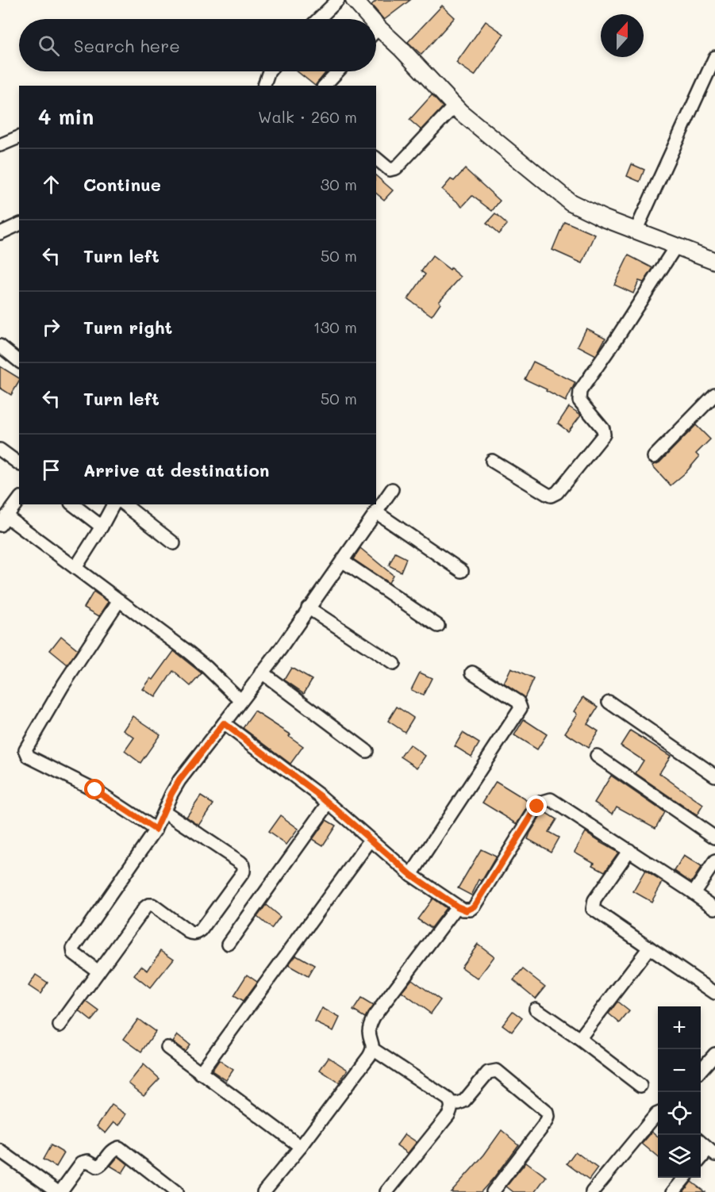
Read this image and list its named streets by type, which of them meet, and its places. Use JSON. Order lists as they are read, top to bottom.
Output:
{
  "north": "top",
  "page": {
    "search": "Search here",
    "heading": ["4 min", "Walk · 260 m"],
    "list": [
      ["Continue", "30 m"],
      ["Turn left", "50 m"],
      ["Turn right", "130 m"],
      ["Turn left", "50 m"],
      "Arrive at destination"
    ],
    "map_buttons": ["+", "−"]
  }
}
